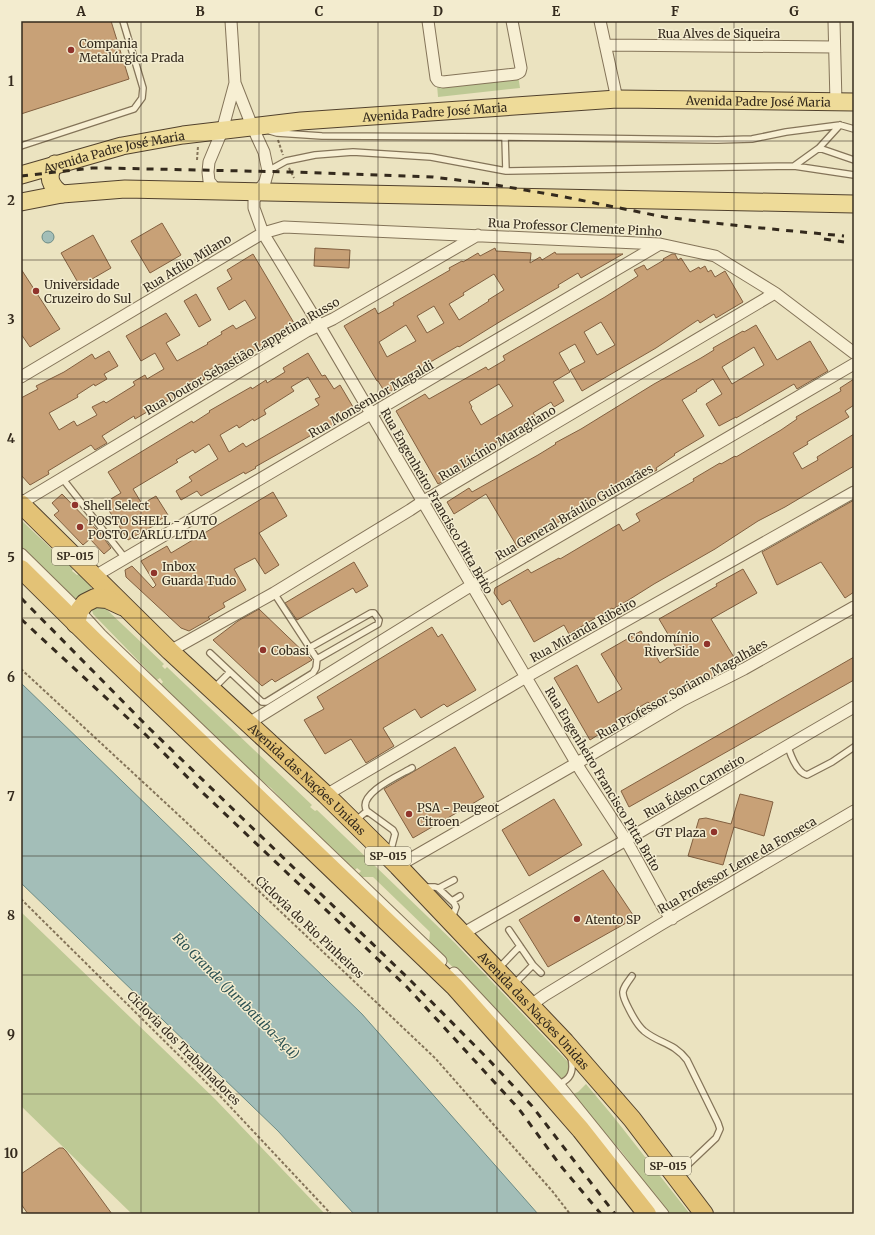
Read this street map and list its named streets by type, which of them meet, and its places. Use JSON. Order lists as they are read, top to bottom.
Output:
{
  "streets": {
    "highway": ["SP-015", "Avenida das Nações Unidas"],
    "main road": ["Avenida Padre José Maria"],
    "street": [
      "Rua Alves de Siqueira",
      "Rua Professor Clemente Pinho",
      "Rua Atílio Milano",
      "Rua Doutor Sebastião Lappetina Russo",
      "Rua Monsenhor Magaldi",
      "Rua Licínio Maragliano",
      "Rua Engenheiro Francisco Pitta Brito",
      "Rua General Bráulio Guimarães",
      "Rua Miranda Ribeiro",
      "Rua Professor Soriano Magalhães",
      "Rua Édson Carneiro",
      "Rua Professor Leme da Fonseca"
    ],
    "path": ["Ciclovia do Rio Pinheiros", "Ciclovia dos Trabalhadores"]
  },
  "crossings": [
    ["Avenida Padre José Maria", "Rua Engenheiro Francisco Pitta Brito"],
    ["Rua Professor Clemente Pinho", "Rua Atílio Milano"],
    ["Rua Professor Clemente Pinho", "Rua Doutor Sebastião Lappetina Russo"],
    ["Rua Professor Clemente Pinho", "Rua Monsenhor Magaldi"],
    ["Rua Professor Clemente Pinho", "Rua Licínio Maragliano"],
    ["Rua Professor Clemente Pinho", "Rua Engenheiro Francisco Pitta Brito"],
    ["Rua Atílio Milano", "Rua Engenheiro Francisco Pitta Brito"],
    ["Rua Doutor Sebastião Lappetina Russo", "Rua Engenheiro Francisco Pitta Brito"],
    ["Rua Doutor Sebastião Lappetina Russo", "Avenida das Nações Unidas"],
    ["Rua Monsenhor Magaldi", "Rua Engenheiro Francisco Pitta Brito"],
    ["Rua Monsenhor Magaldi", "Avenida das Nações Unidas"],
    ["Rua Licínio Maragliano", "Rua Engenheiro Francisco Pitta Brito"],
    ["Rua Licínio Maragliano", "Avenida das Nações Unidas"],
    ["Rua Engenheiro Francisco Pitta Brito", "Rua General Bráulio Guimarães"],
    ["Rua Engenheiro Francisco Pitta Brito", "Rua Miranda Ribeiro"],
    ["Rua Engenheiro Francisco Pitta Brito", "Rua Professor Soriano Magalhães"],
    ["Rua Engenheiro Francisco Pitta Brito", "Rua Édson Carneiro"],
    ["Rua Engenheiro Francisco Pitta Brito", "Rua Professor Leme da Fonseca"],
    ["Rua General Bráulio Guimarães", "Avenida das Nações Unidas"],
    ["Rua Miranda Ribeiro", "Avenida das Nações Unidas"],
    ["Rua Professor Soriano Magalhães", "Avenida das Nações Unidas"],
    ["Avenida das Nações Unidas", "Rua Édson Carneiro"],
    ["Avenida das Nações Unidas", "Rua Professor Leme da Fonseca"]
  ],
  "water": ["Rio Grande (Jurubatuba-Açú)"],
  "places": [
    "Compania Metalúrgica Prada",
    "Universidade Cruzeiro do Sul",
    "Shell Select",
    "POSTO SHELL - AUTO POSTO CARLU LTDA",
    "Inbox Guarda Tudo",
    "Condomínio RiverSide",
    "Cobasi",
    "PSA - Peugeot Citroen",
    "GT Plaza",
    "Atento SP"
  ],
  "grid": {
    "columns": [
      "A",
      "B",
      "C",
      "D",
      "E",
      "F",
      "G"
    ],
    "rows": [
      "1",
      "2",
      "3",
      "4",
      "5",
      "6",
      "7",
      "8",
      "9",
      "10"
    ]
  }
}
